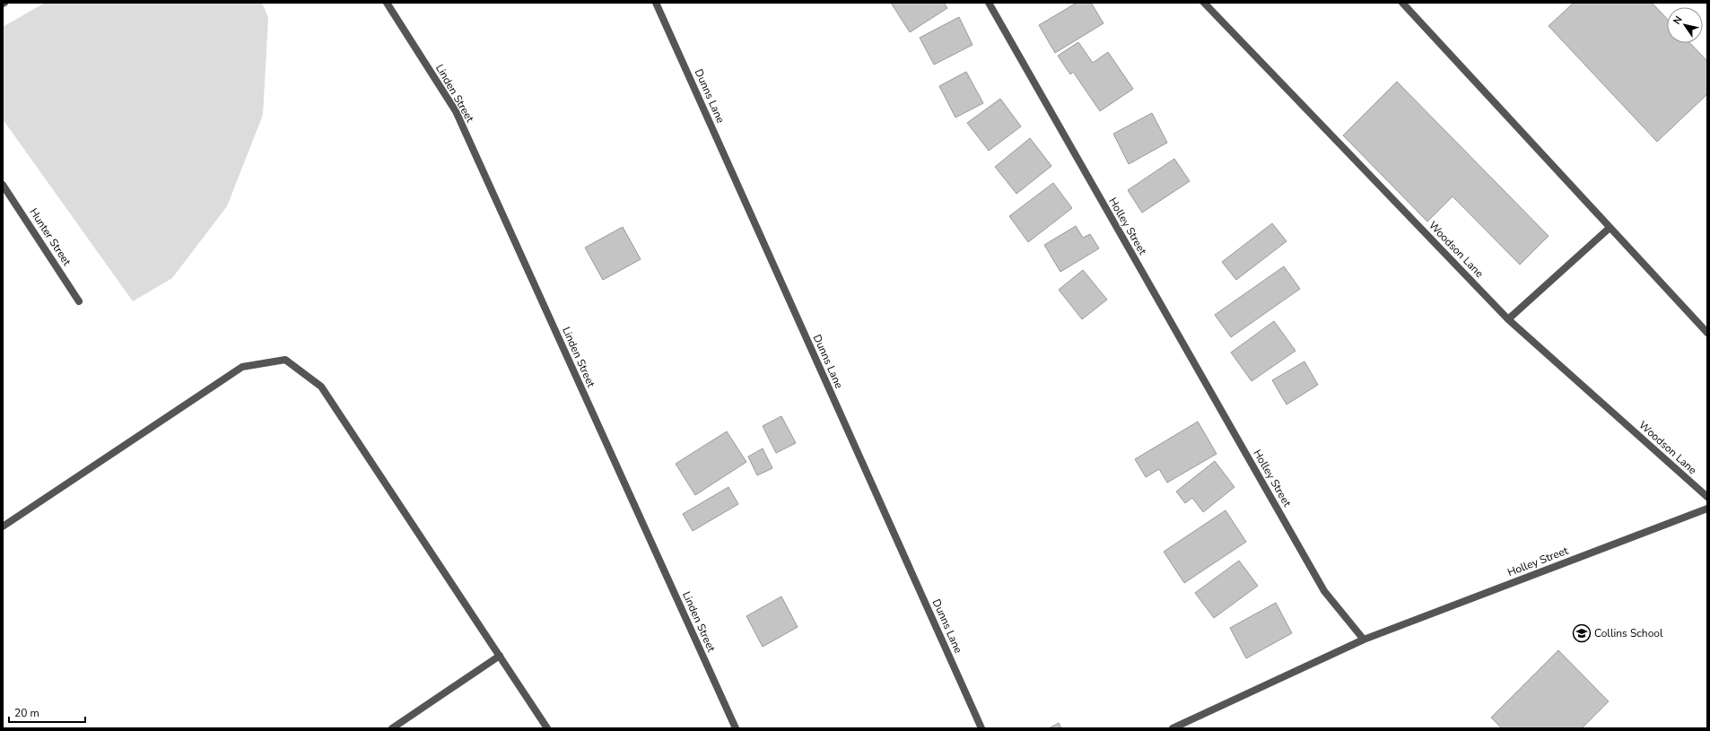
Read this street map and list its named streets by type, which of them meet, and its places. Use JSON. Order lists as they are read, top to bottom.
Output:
{
  "streets": {
    "street": [
      "Linden Street",
      "Dunns Lane",
      "Holley Street",
      "Hunter Street",
      "Woodson Lane"
    ]
  },
  "places": {
    "school or university": ["Collins School"]
  },
  "scale_bar": "20 m",
  "north": "top left"
}
